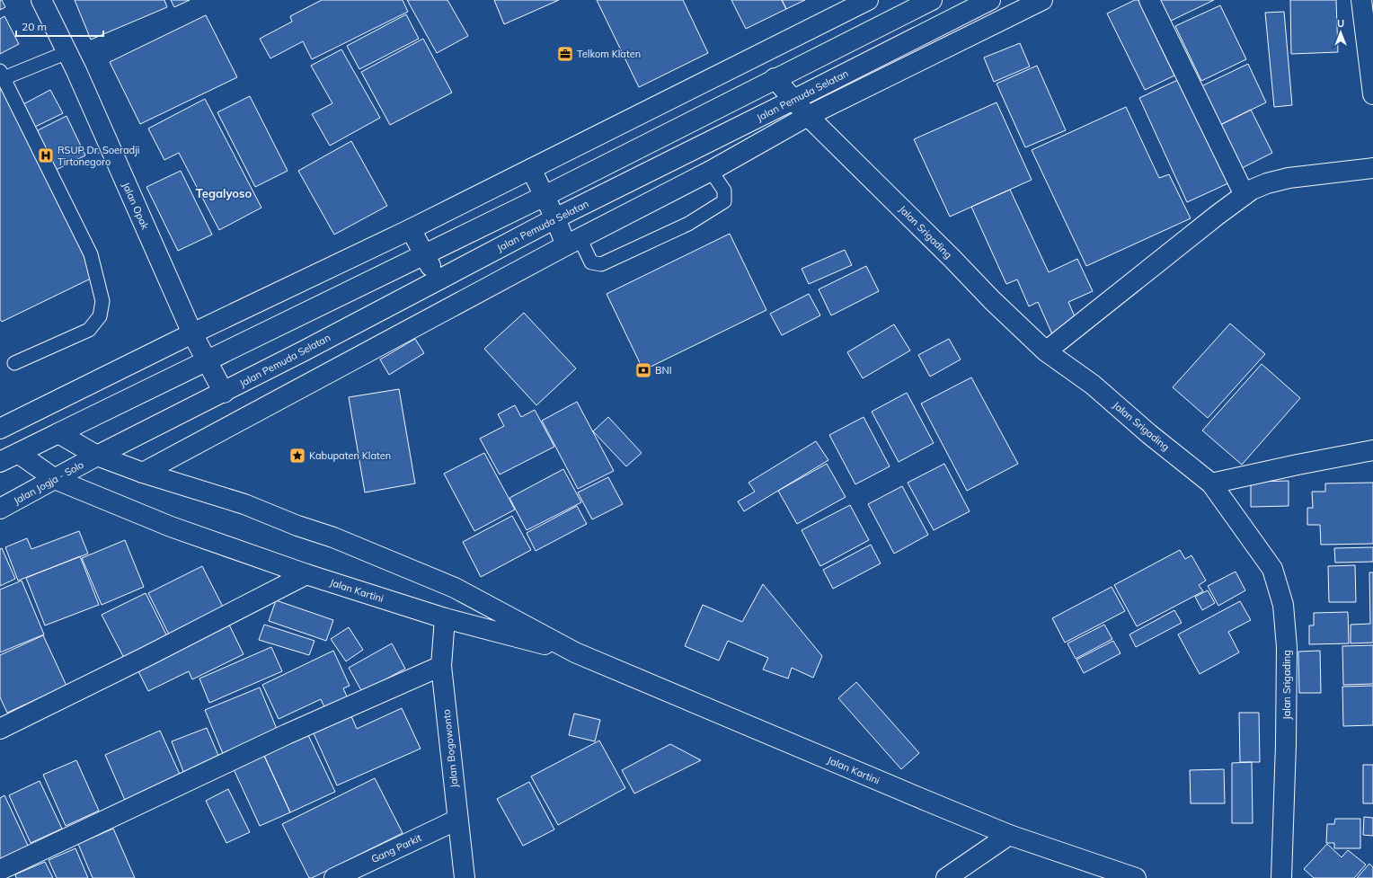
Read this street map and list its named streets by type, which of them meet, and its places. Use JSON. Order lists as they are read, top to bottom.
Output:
{
  "streets": {
    "main road": [
      "Jalan Pemuda Selatan",
      "Jalan Opak",
      "Jalan Srigading",
      "Jalan Jogja - Solo",
      "Jalan Kartini",
      "Jalan Bogowonto",
      "Gang Parkit"
    ]
  },
  "crossings": [
    ["Jalan Pemuda Selatan", "Jalan Opak"],
    ["Jalan Pemuda Selatan", "Jalan Srigading"],
    ["Jalan Pemuda Selatan", "Jalan Jogja - Solo"],
    ["Jalan Pemuda Selatan", "Jalan Kartini"],
    ["Jalan Jogja - Solo", "Jalan Kartini"],
    ["Jalan Kartini", "Jalan Bogowonto"],
    ["Jalan Bogowonto", "Gang Parkit"]
  ],
  "districts": ["Tegalyoso"],
  "places": {
    "office": ["Telkom Klaten"],
    "hospital": ["RSUP Dr. Soeradji Tirtonegoro"],
    "bank": ["BNI"],
    "place": ["Kabupaten Klaten"]
  },
  "scale_bar": "20 m",
  "north": "top"
}
